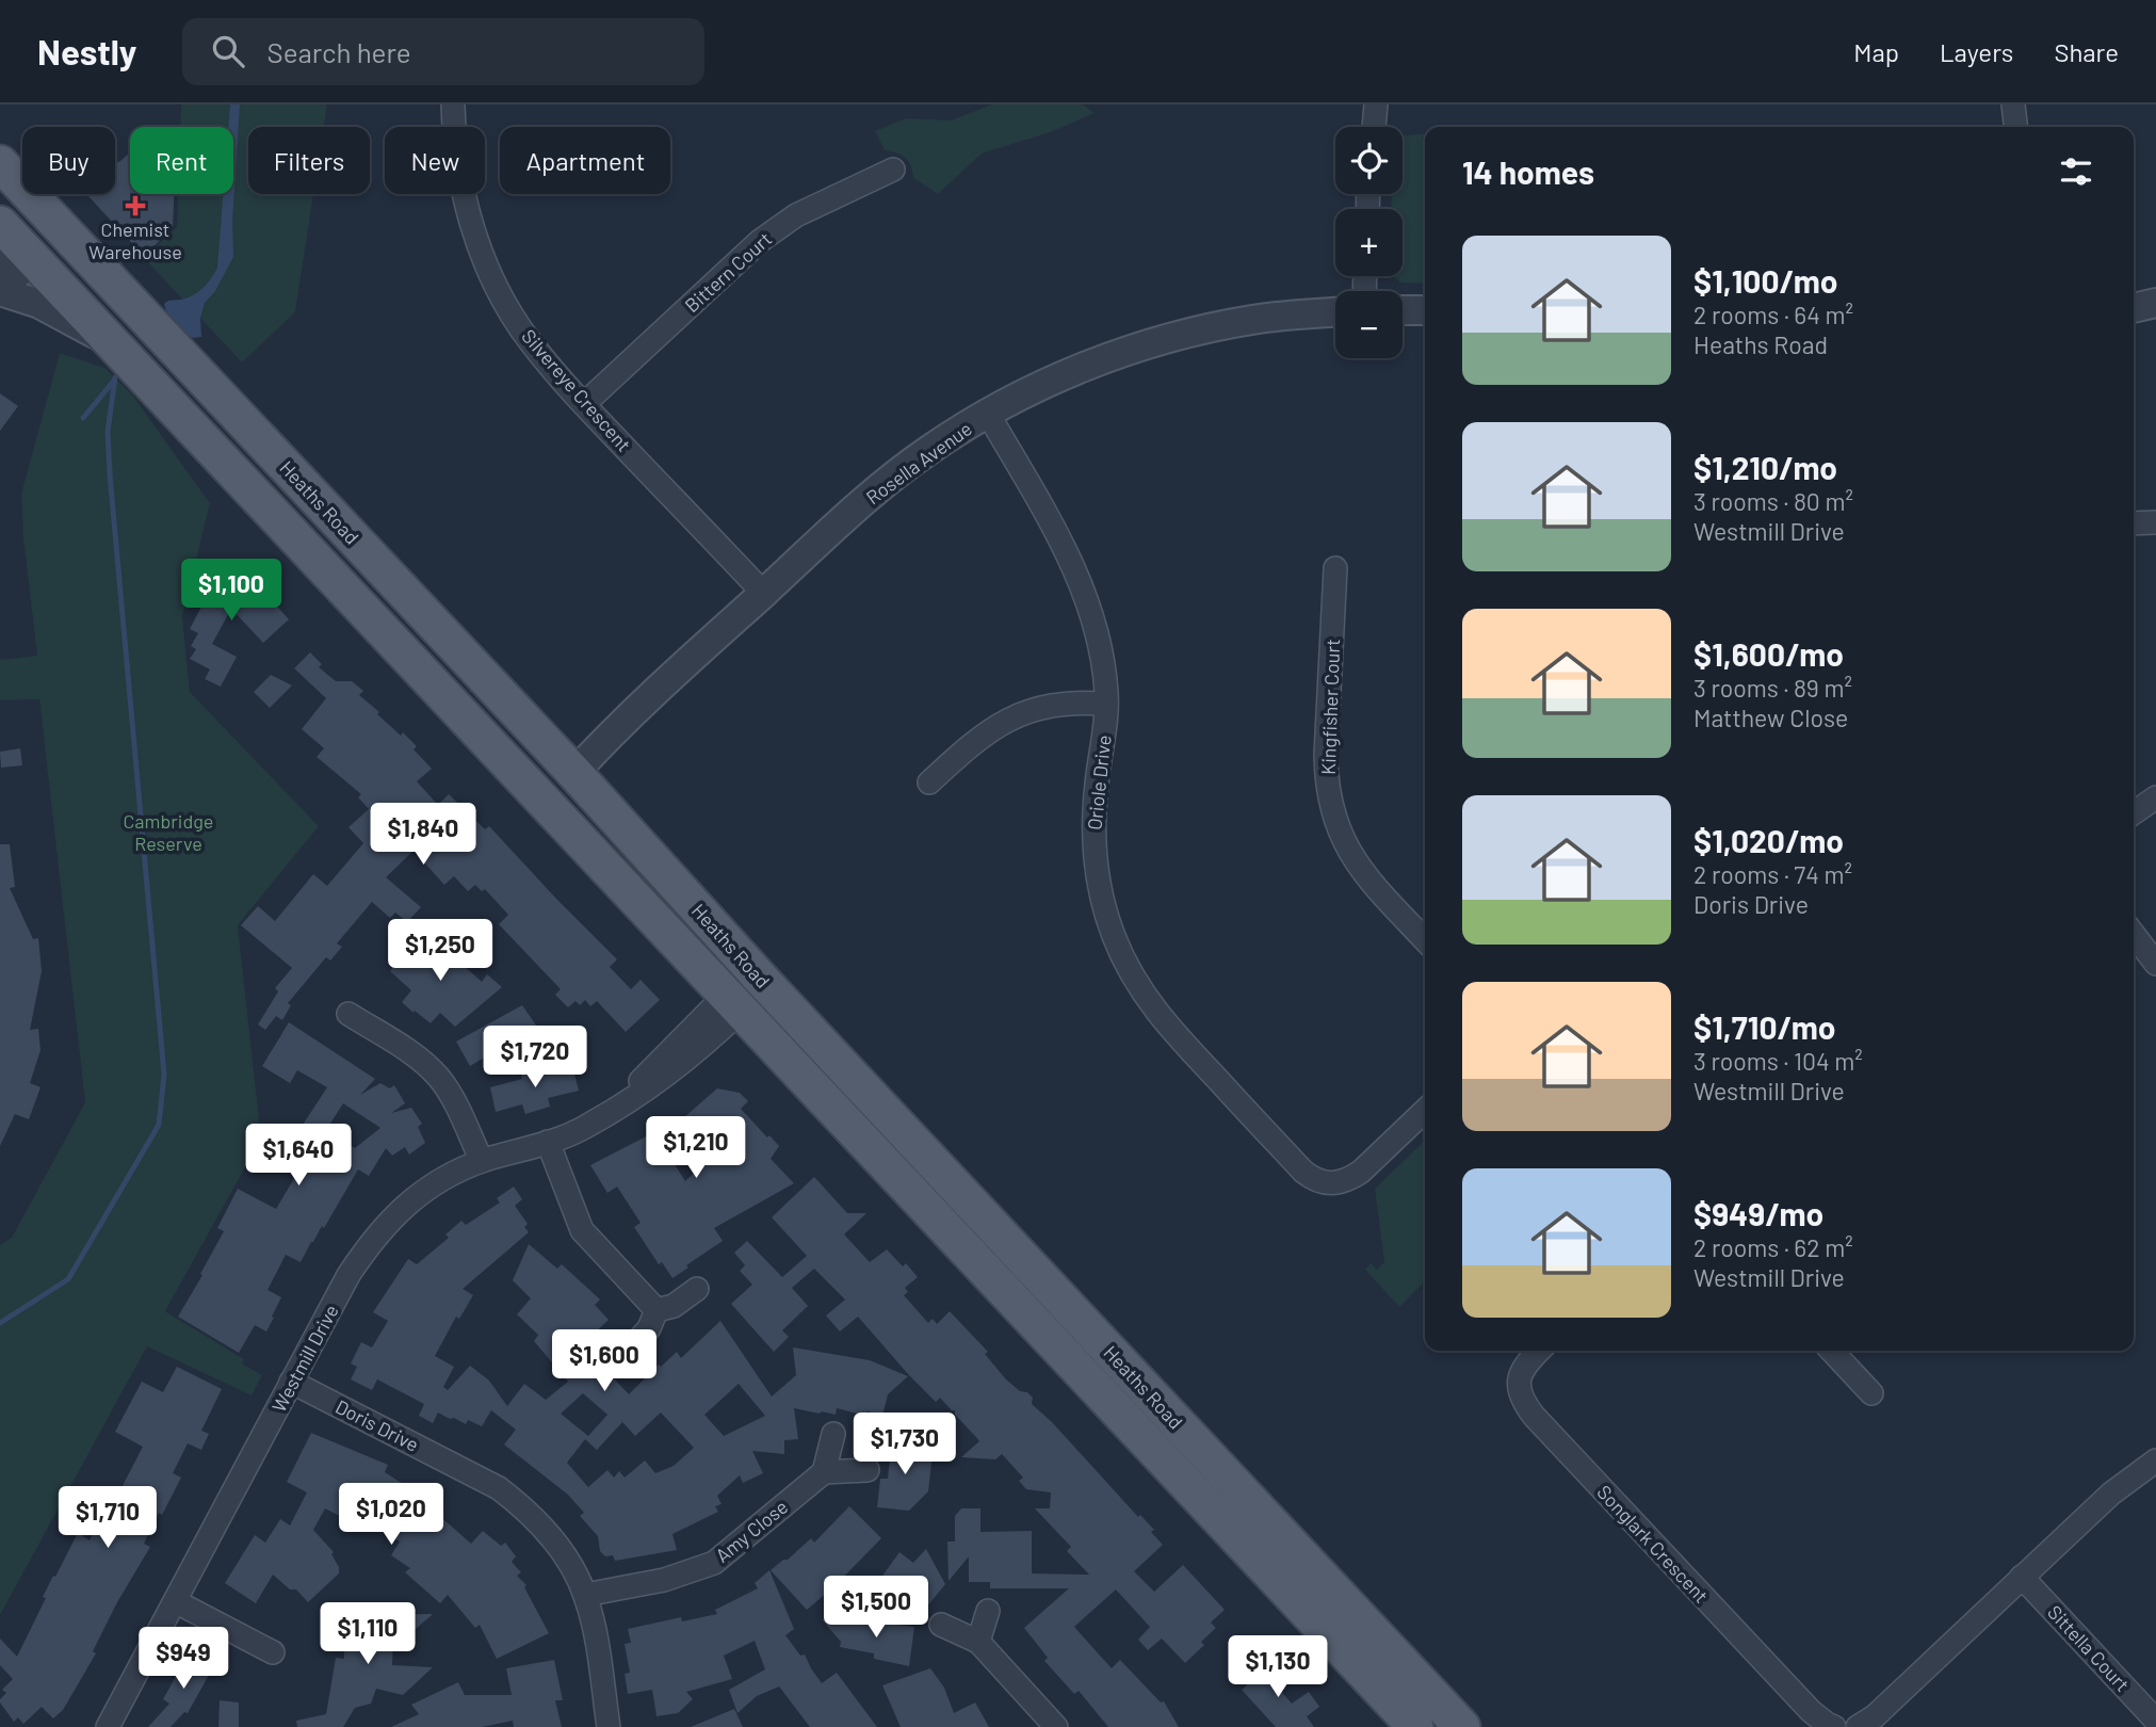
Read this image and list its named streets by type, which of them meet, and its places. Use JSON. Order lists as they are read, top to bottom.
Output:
{
  "streets": {
    "main road": ["Heaths Road"],
    "street": [
      "Bittern Court",
      "Silvereye Crescent",
      "Rosella Avenue",
      "Kingfisher Court",
      "Oriole Drive",
      "Westmill Drive",
      "Doris Drive",
      "Amy Close",
      "Songlark Crescent",
      "Sittella Court"
    ]
  },
  "crossings": [
    ["Bittern Court", "Silvereye Crescent"],
    ["Silvereye Crescent", "Rosella Avenue"],
    ["Rosella Avenue", "Heaths Road"],
    ["Rosella Avenue", "Oriole Drive"],
    ["Heaths Road", "Westmill Drive"],
    ["Westmill Drive", "Doris Drive"],
    ["Doris Drive", "Amy Close"]
  ],
  "parks": ["Cambridge Reserve"],
  "places": {
    "health": ["Chemist Warehouse"]
  },
  "page": {
    "header": "Nestly",
    "search": "Search here",
    "nav": ["Map", "Layers", "Share"],
    "map_buttons": ["+", "−"],
    "chip": [
      "Buy",
      "Rent",
      "Filters",
      "New",
      "Apartment"
    ],
    "heading": "14 homes",
    "list": [
      {
        "name": "$1,100/mo",
        "note": "2 rooms · 64 m² · Heaths Road"
      },
      {
        "name": "$1,210/mo",
        "note": "3 rooms · 80 m² · Westmill Drive"
      },
      {
        "name": "$1,600/mo",
        "note": "3 rooms · 89 m² · Matthew Close"
      },
      {
        "name": "$1,020/mo",
        "note": "2 rooms · 74 m² · Doris Drive"
      },
      {
        "name": "$1,710/mo",
        "note": "3 rooms · 104 m² · Westmill Drive"
      },
      {
        "name": "$949/mo",
        "note": "2 rooms · 62 m² · Westmill Drive"
      }
    ],
    "price": [
      "$1,100",
      "$1,840",
      "$1,250",
      "$1,720",
      "$1,210",
      "$1,640",
      "$1,600",
      "$1,730",
      "$1,020",
      "$1,710",
      "$1,500",
      "$1,110",
      "$949",
      "$1,130"
    ]
  }
}
